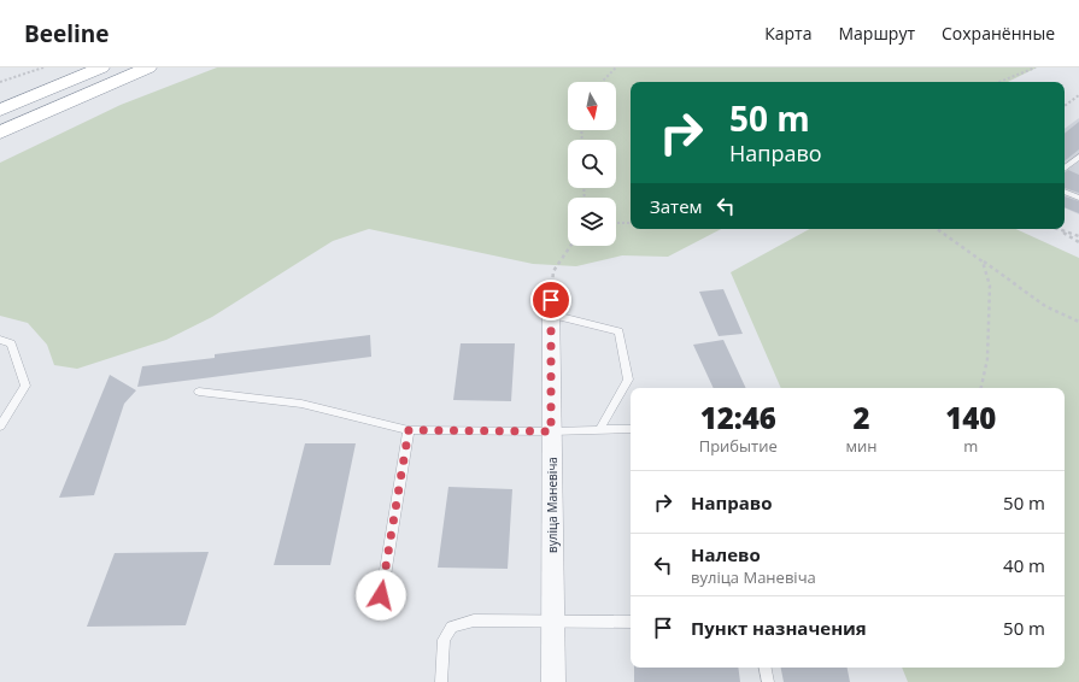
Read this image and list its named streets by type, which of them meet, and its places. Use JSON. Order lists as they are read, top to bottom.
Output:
{
  "streets": {
    "street": ["вуліца Маневіча"]
  },
  "north": "bottom",
  "page": {
    "header": "Beeline",
    "nav": ["Карта", "Маршрут", "Сохранённые"],
    "turn": ["50 m", "Направо"],
    "then": "Затем",
    "eta": [
      "12:46",
      "Прибытие",
      "2",
      "мин",
      "140",
      "m"
    ],
    "list": [
      {
        "name": "Направо",
        "value": "50 m"
      },
      {
        "name": "Налево",
        "note": "вуліца Маневіча",
        "value": "40 m"
      },
      {
        "name": "Пункт назначения",
        "value": "50 m"
      }
    ]
  }
}
